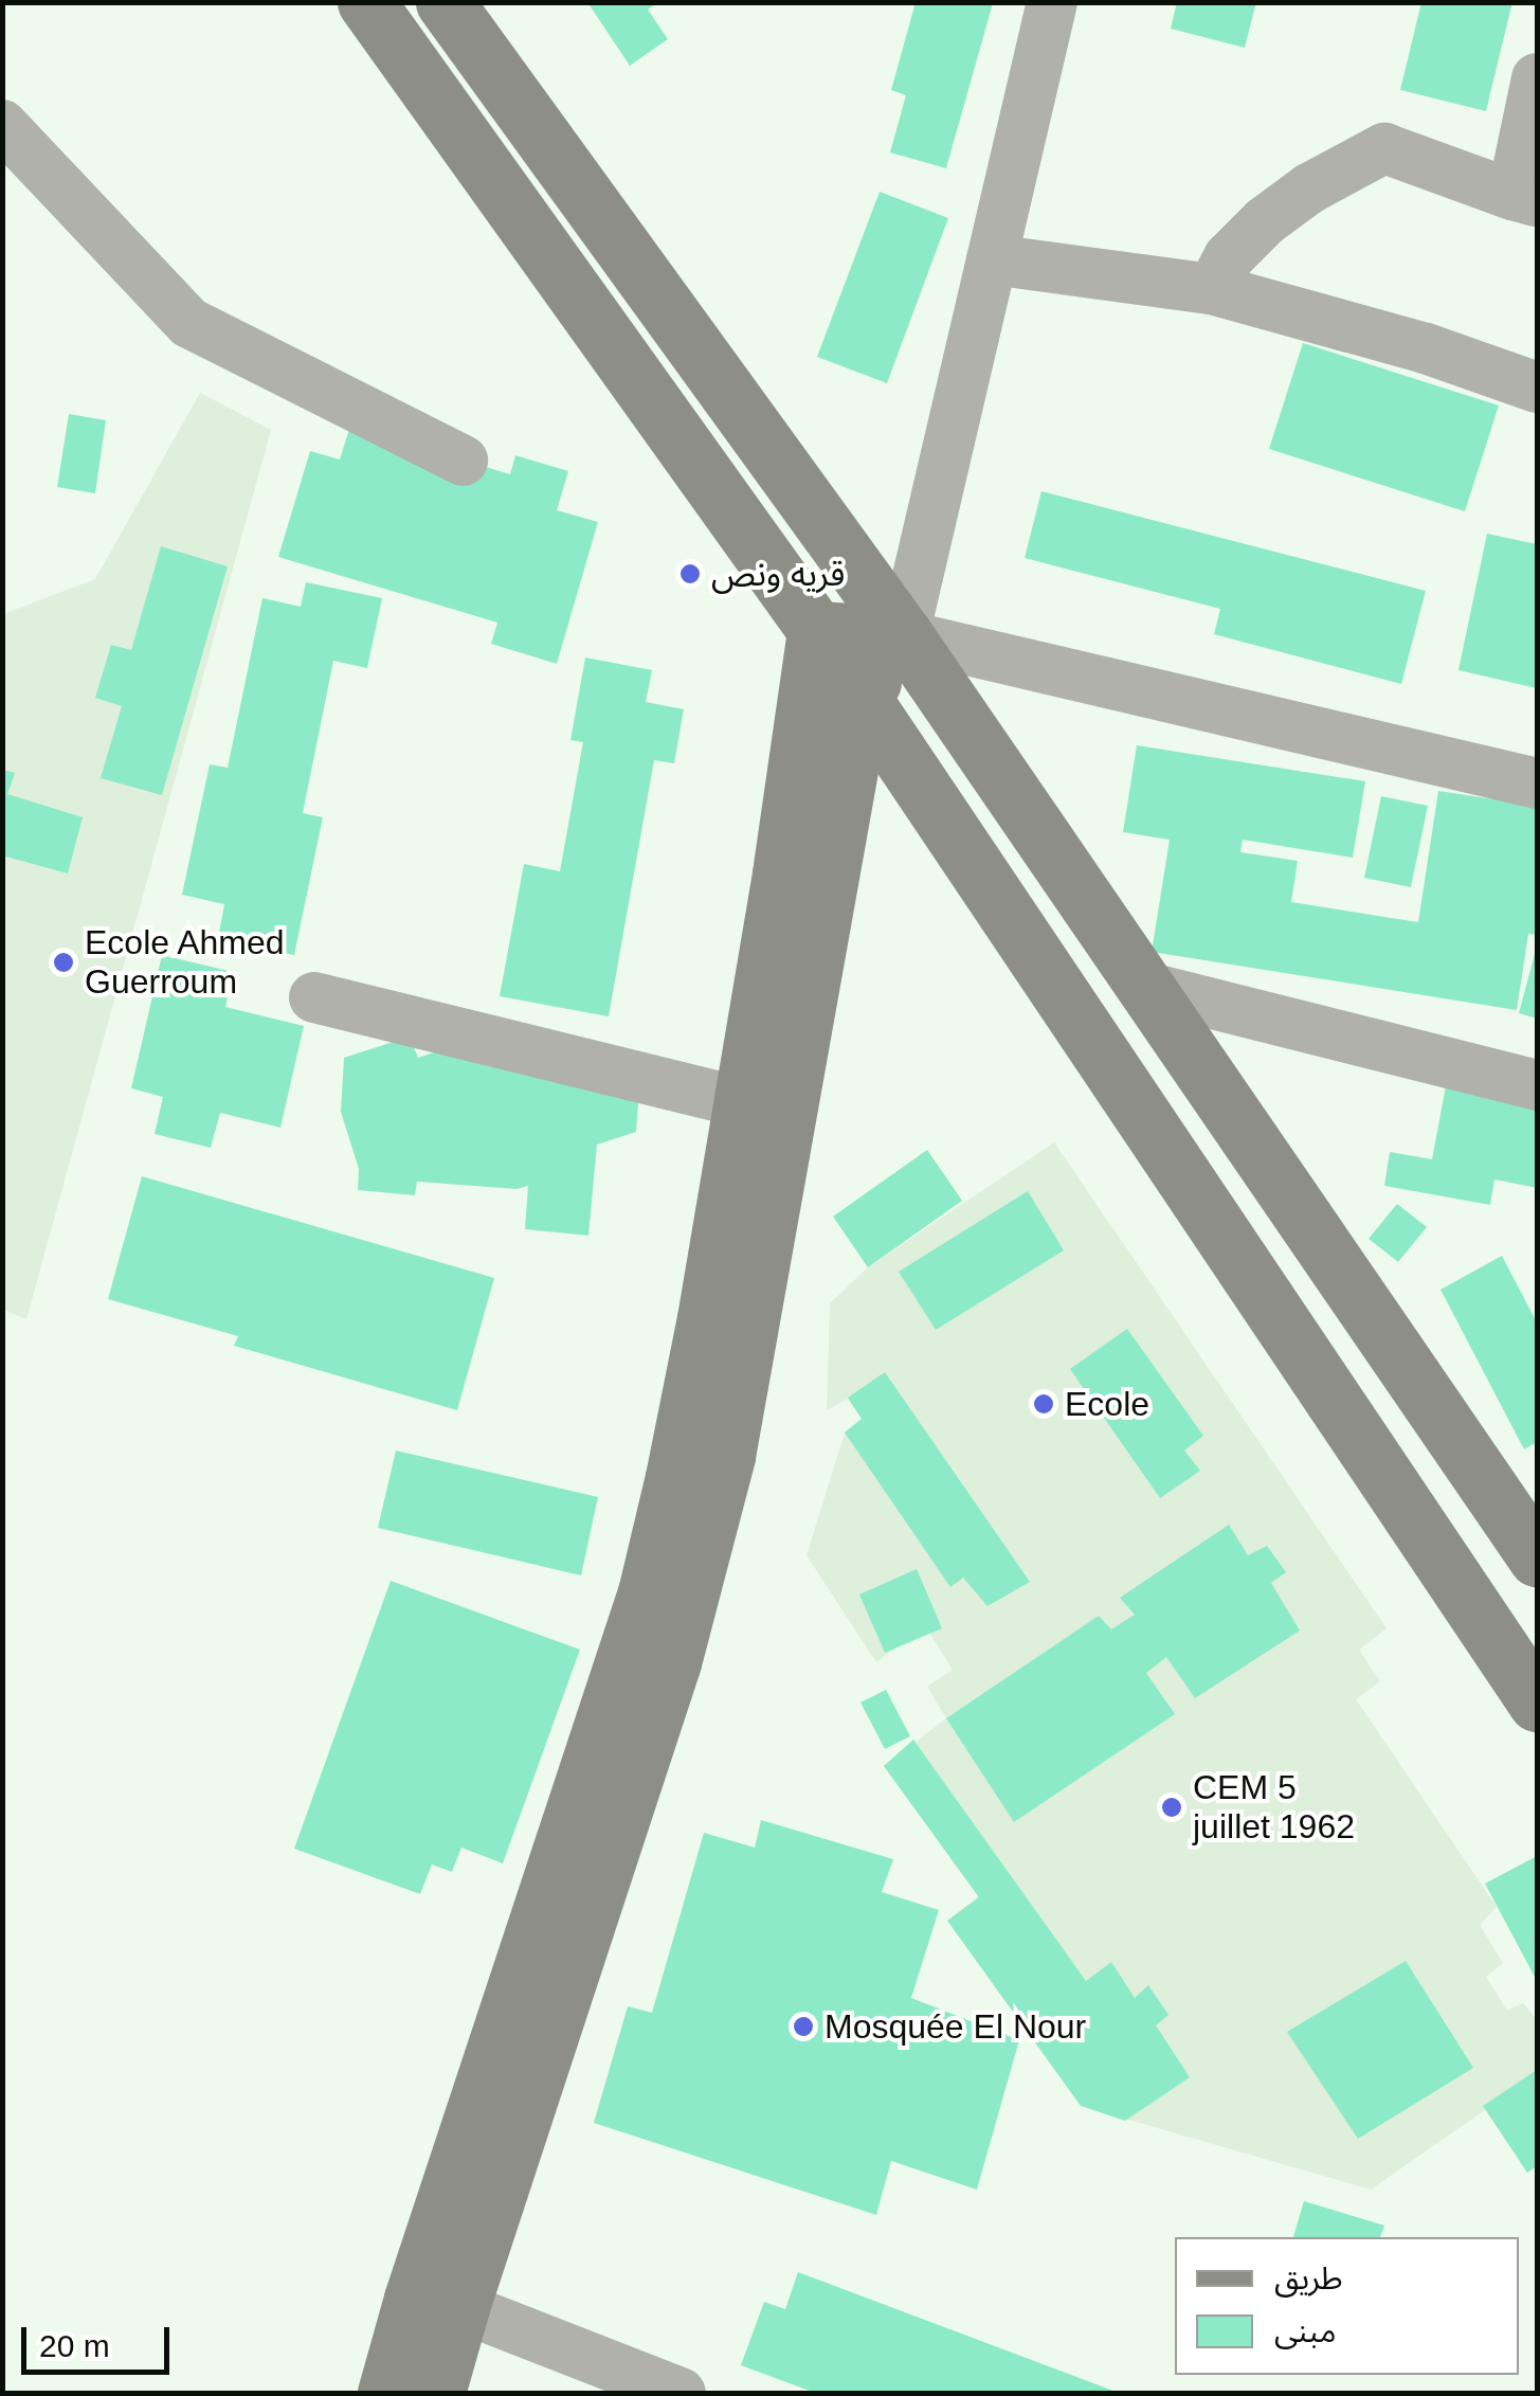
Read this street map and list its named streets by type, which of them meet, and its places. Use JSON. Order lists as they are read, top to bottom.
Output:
{
  "places": [
    "قريه ونص",
    "Ecole Ahmed Guerroum",
    "Ecole",
    "CEM 5 juillet 1962",
    "Mosquée El Nour"
  ],
  "legend": ["طريق", "مبنى"],
  "scale_bar": "20 m"
}
